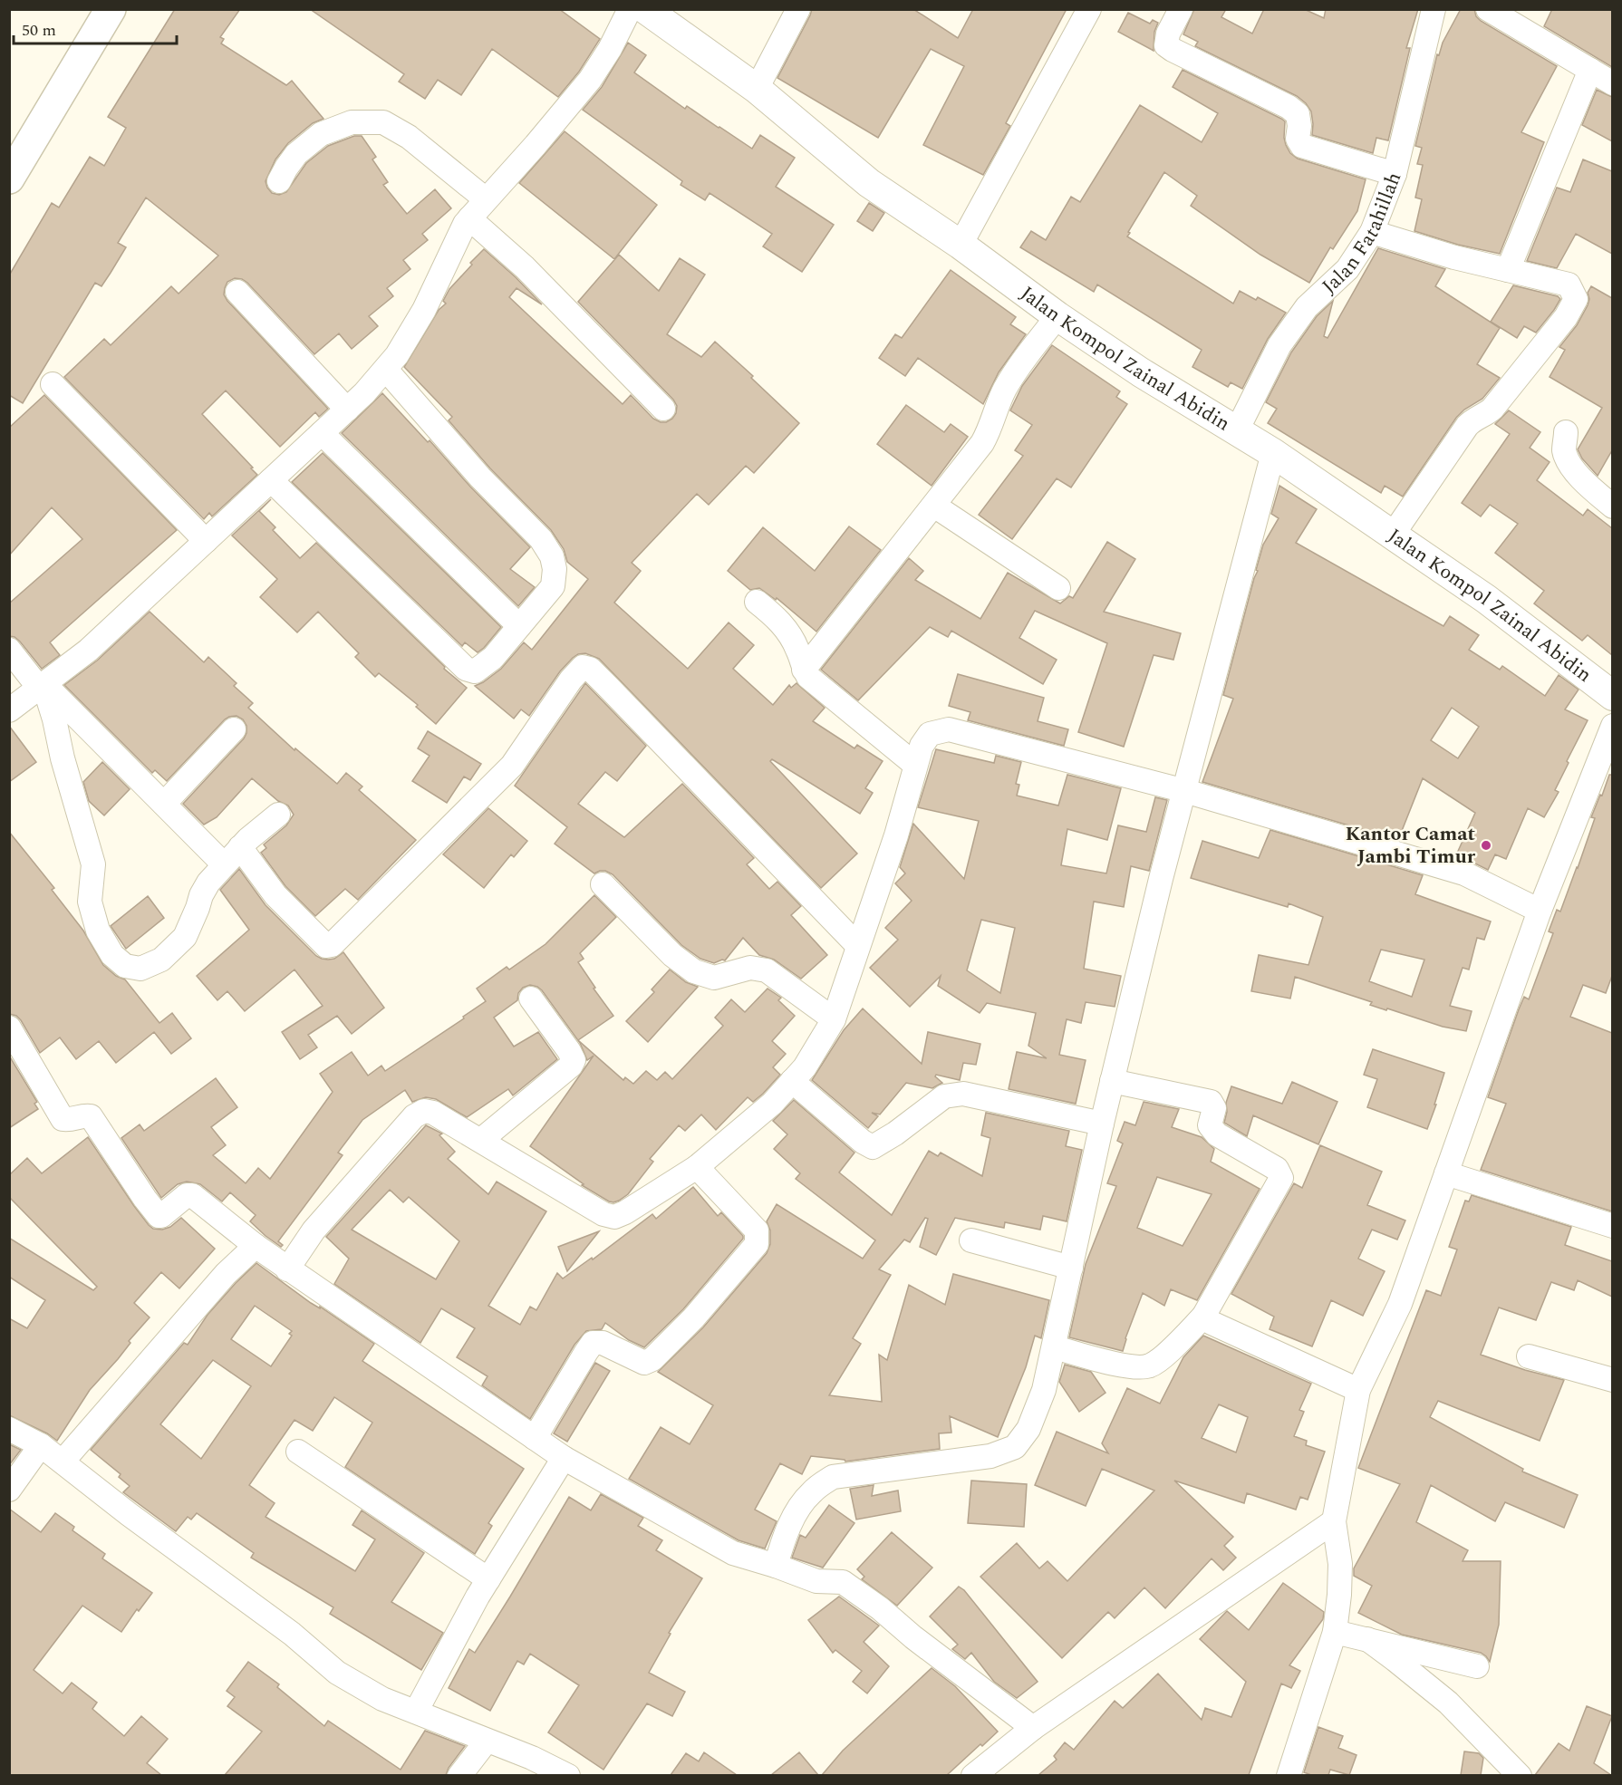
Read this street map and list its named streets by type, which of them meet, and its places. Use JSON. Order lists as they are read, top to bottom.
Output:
{
  "streets": {
    "street": ["Jalan Fatahillah", "Jalan Kompol Zainal Abidin"]
  },
  "crossings": [
    ["Jalan Fatahillah", "Jalan Kompol Zainal Abidin"]
  ],
  "places": ["Kantor Camat Jambi Timur"],
  "scale_bar": "50 m"
}
